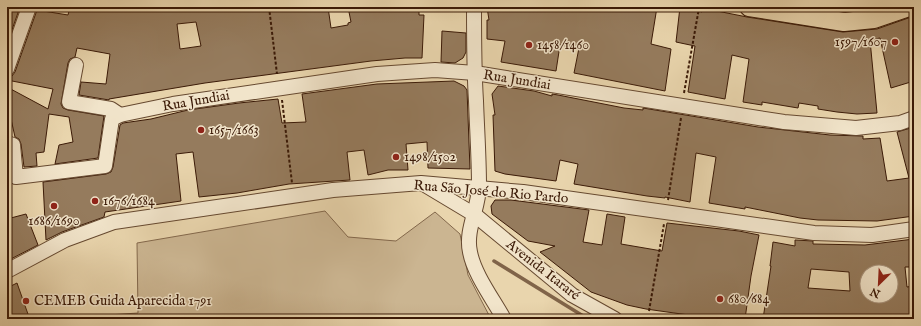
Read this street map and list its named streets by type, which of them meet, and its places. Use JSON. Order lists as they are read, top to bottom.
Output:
{
  "streets": {
    "street": ["Rua Jundiai", "Rua São José do Rio Pardo", "Avenida Itararé"]
  },
  "crossings": [
    ["Rua São José do Rio Pardo", "Avenida Itararé"]
  ],
  "places": [
    "1597/1607",
    "1458/1460",
    "1657/1663",
    "1498/1502",
    "1676/1684",
    "1686/1690",
    "680/684",
    "CEMEB Guida Aparecida 1791"
  ],
  "north": "bottom left"
}
